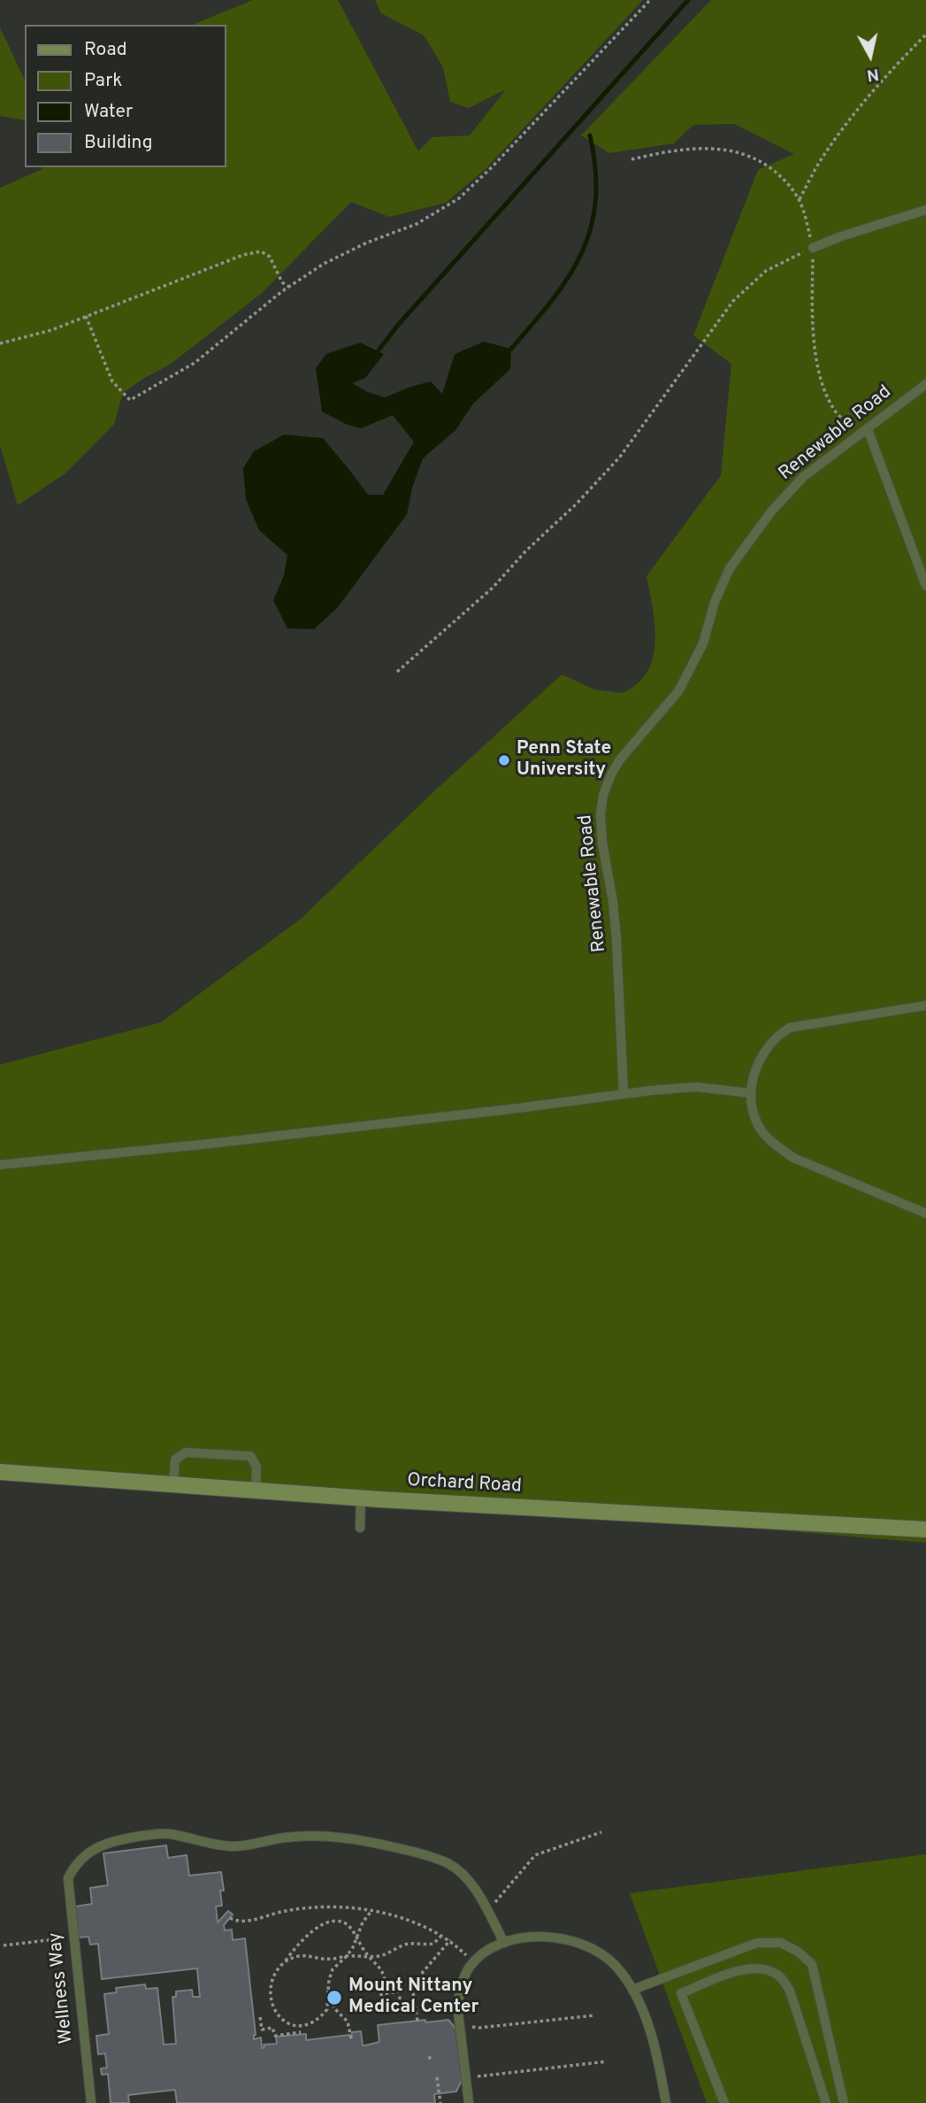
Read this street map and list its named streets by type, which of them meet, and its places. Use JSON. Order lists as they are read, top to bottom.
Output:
{
  "streets": {
    "street": ["Orchard Road"],
    "lane": ["Renewable Road", "Wellness Way"]
  },
  "places": ["Penn State University", "Mount Nittany Medical Center"],
  "legend": [
    "Road",
    "Park",
    "Water",
    "Building"
  ],
  "north": "bottom"
}
